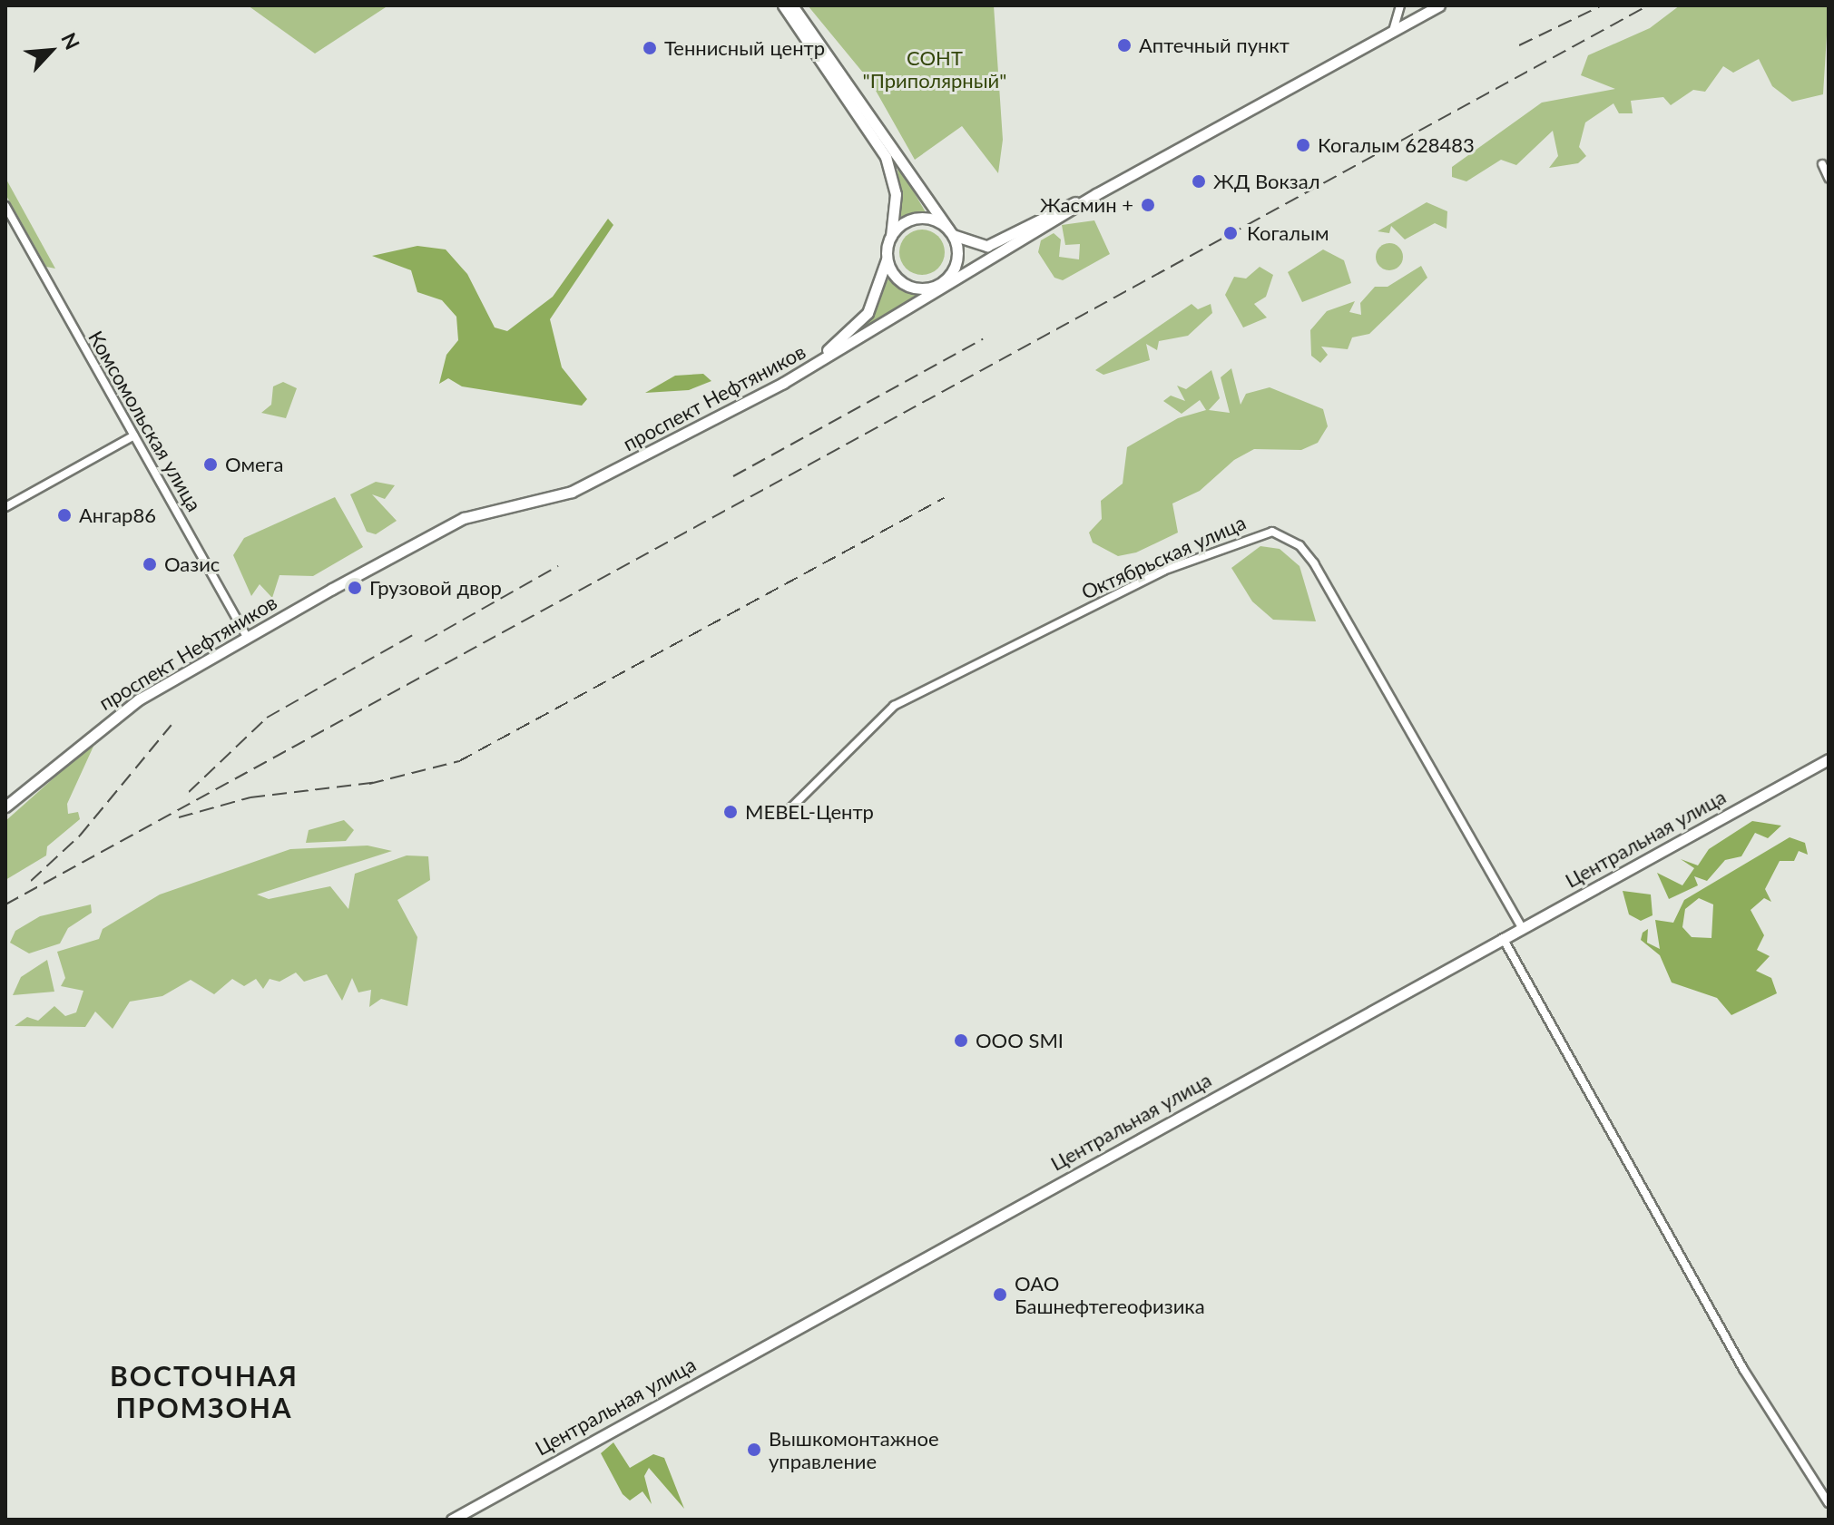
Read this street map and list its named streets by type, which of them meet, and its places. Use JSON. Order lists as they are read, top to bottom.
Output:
{
  "streets": {
    "main road": ["проспект Нефтяников", "Центральная улица"],
    "street": ["Комсомольская улица", "Октябрьская улица"]
  },
  "crossings": [
    ["проспект Нефтяников", "Комсомольская улица"],
    ["Октябрьская улица", "Центральная улица"]
  ],
  "districts": ["ВОСТОЧНАЯ ПРОМЗОНА"],
  "parks": ["СОНТ \"Приполярный\""],
  "places": [
    "Аптечный пункт",
    "Теннисный центр",
    "Когалым 628483",
    "ЖД Вокзал",
    "Жасмин +",
    "Когалым",
    "Омега",
    "Ангар86",
    "Оазис",
    "Грузовой двор",
    "MEBEL-Центр",
    "OOO SMI",
    "ОАО Башнефтегеофизика",
    "Вышкомонтажное управление"
  ],
  "north": "top right"
}
